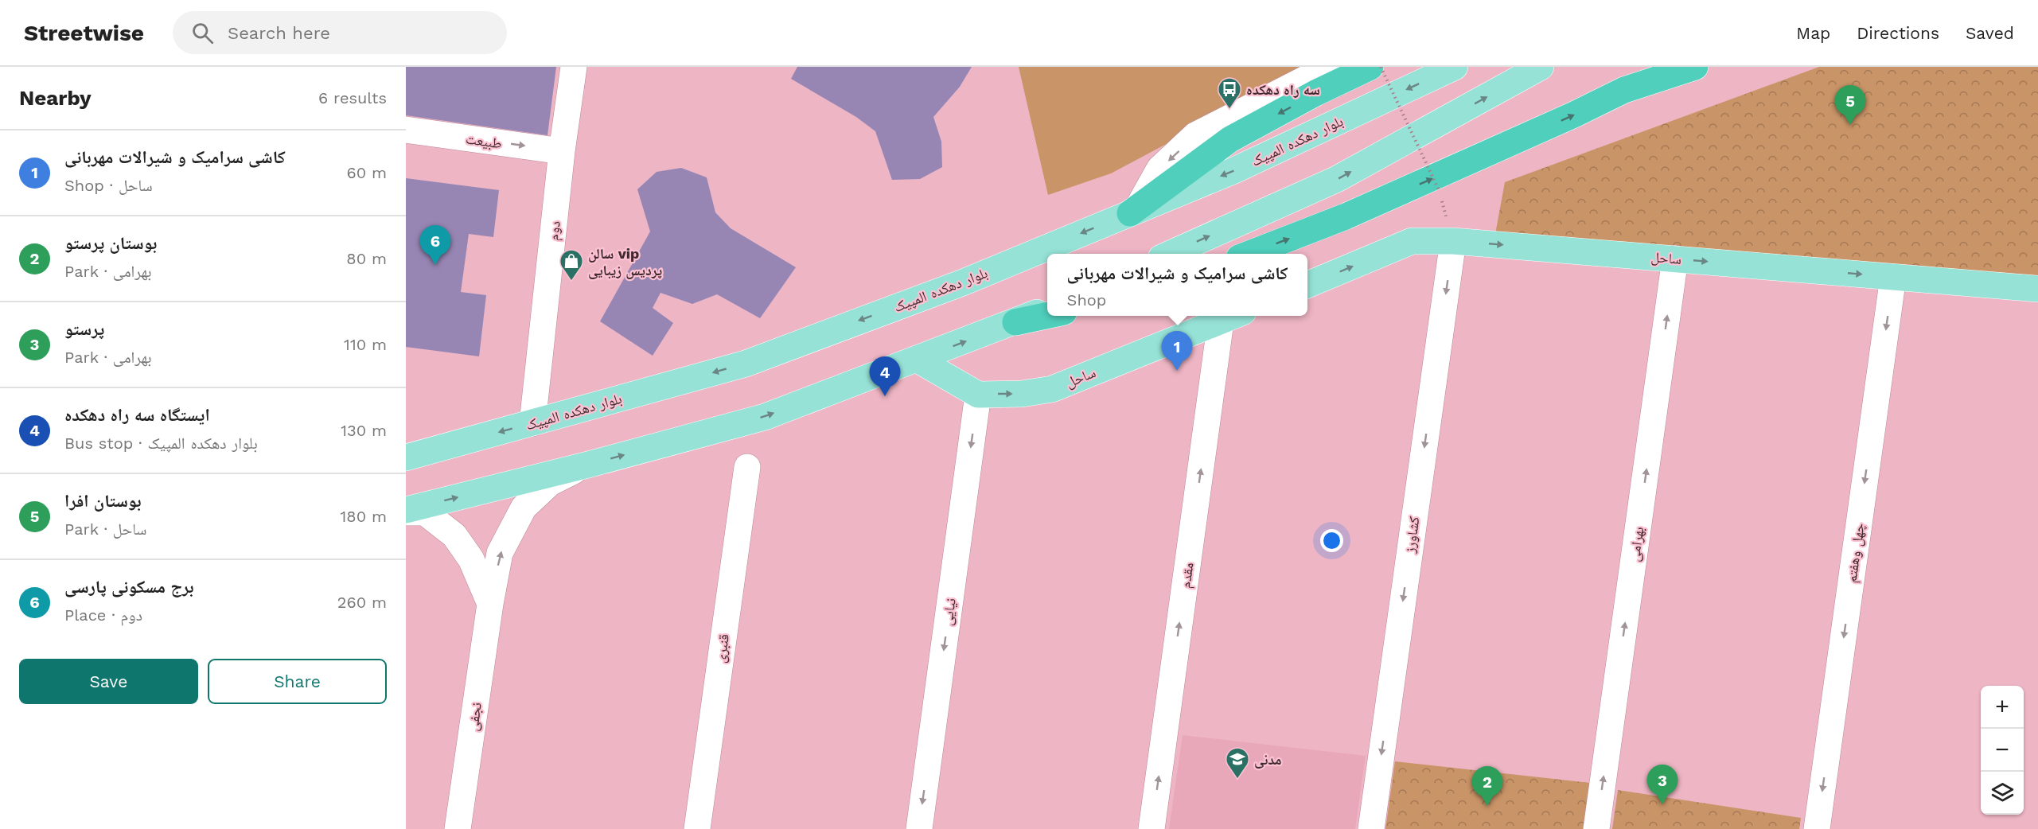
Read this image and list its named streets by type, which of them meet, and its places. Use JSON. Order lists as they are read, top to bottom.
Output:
{
  "streets": {
    "main road": ["بلوار دهکده المپیک", "ساحل"],
    "street": [
      "طبیعت",
      "دوم",
      "کشاورز",
      "بهرامی",
      "چهل وهفتم",
      "مقدم",
      "نیایی",
      "قنبری",
      "نجفی"
    ]
  },
  "crossings": [
    ["طبیعت", "دوم"],
    ["بلوار دهکده المپیک", "دوم"],
    ["ساحل", "کشاورز"],
    ["ساحل", "بهرامی"],
    ["ساحل", "چهل وهفتم"],
    ["ساحل", "مقدم"],
    ["ساحل", "نیایی"]
  ],
  "one_way": [
    "طبیعت",
    "کشاورز",
    "بهرامی",
    "چهل وهفتم",
    "مقدم",
    "نیایی",
    "نجفی"
  ],
  "places": {
    "bus stop": ["سه راه دهکده"],
    "shop": ["سالن vip پردیس زیبایی"],
    "school or university": ["مدنی"]
  },
  "page": {
    "header": "Streetwise",
    "search": "Search here",
    "nav": ["Map", "Directions", "Saved"],
    "heading": ["Nearby", "6 results"],
    "pins": [
      "5",
      "6",
      "1",
      "4",
      "3",
      "2"
    ],
    "list": [
      {
        "mark": "1",
        "name": "کاشی سرامیک و شیرالات مهربانی",
        "note": "Shop · ساحل",
        "value": "60 m"
      },
      {
        "mark": "2",
        "name": "بوستان پرستو",
        "note": "Park · بهرامی",
        "value": "80 m"
      },
      {
        "mark": "3",
        "name": "پرستو",
        "note": "Park · بهرامی",
        "value": "110 m"
      },
      {
        "mark": "4",
        "name": "ایستگاه سه راه دهکده",
        "note": "Bus stop · بلوار دهکده المپیک",
        "value": "130 m"
      },
      {
        "mark": "5",
        "name": "بوستان افرا",
        "note": "Park · ساحل",
        "value": "180 m"
      },
      {
        "mark": "6",
        "name": "برج مسکونی پارسی",
        "note": "Place · دوم",
        "value": "260 m"
      }
    ],
    "popup": ["کاشی سرامیک و شیرالات مهربانی", "Shop"],
    "buttons": ["Save", "Share"],
    "map_buttons": ["+", "−"]
  }
}
